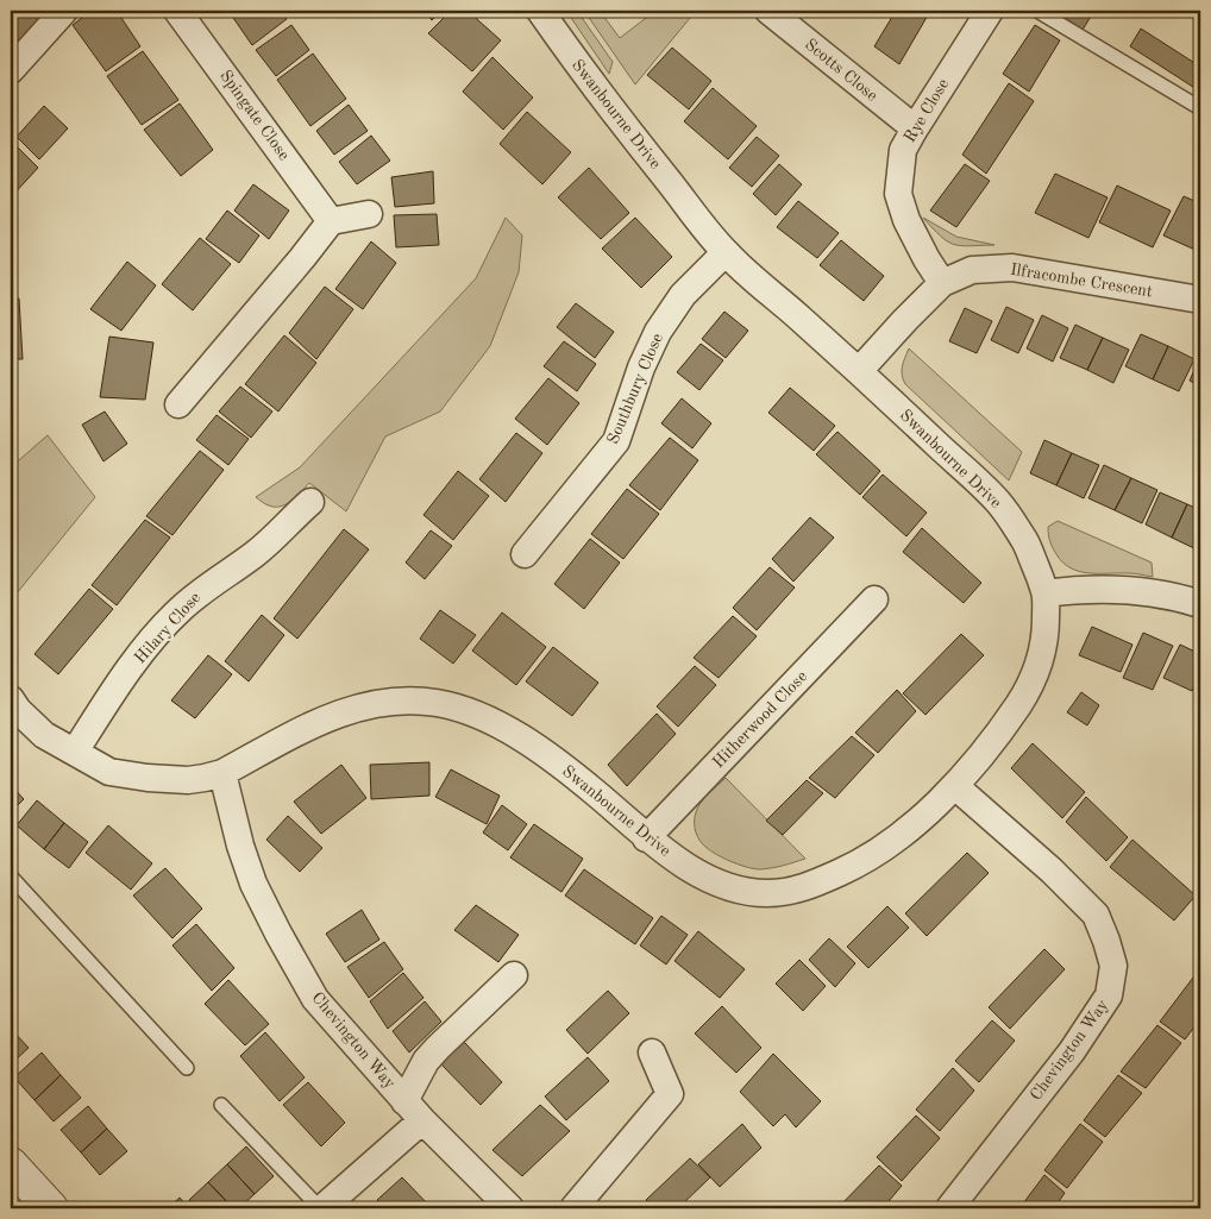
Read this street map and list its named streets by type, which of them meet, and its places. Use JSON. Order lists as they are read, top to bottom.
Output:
{
  "streets": {
    "street": [
      "Scotts Close",
      "Rye Close",
      "Swanbourne Drive",
      "Spingate Close",
      "Ilfracombe Crescent",
      "Southbury Close",
      "Hilary Close",
      "Hitherwood Close",
      "Chevington Way"
    ]
  },
  "crossings": [
    ["Scotts Close", "Rye Close"],
    ["Rye Close", "Ilfracombe Crescent"],
    ["Swanbourne Drive", "Ilfracombe Crescent"],
    ["Swanbourne Drive", "Southbury Close"],
    ["Swanbourne Drive", "Hilary Close"],
    ["Swanbourne Drive", "Hitherwood Close"],
    ["Swanbourne Drive", "Chevington Way"]
  ]
}
